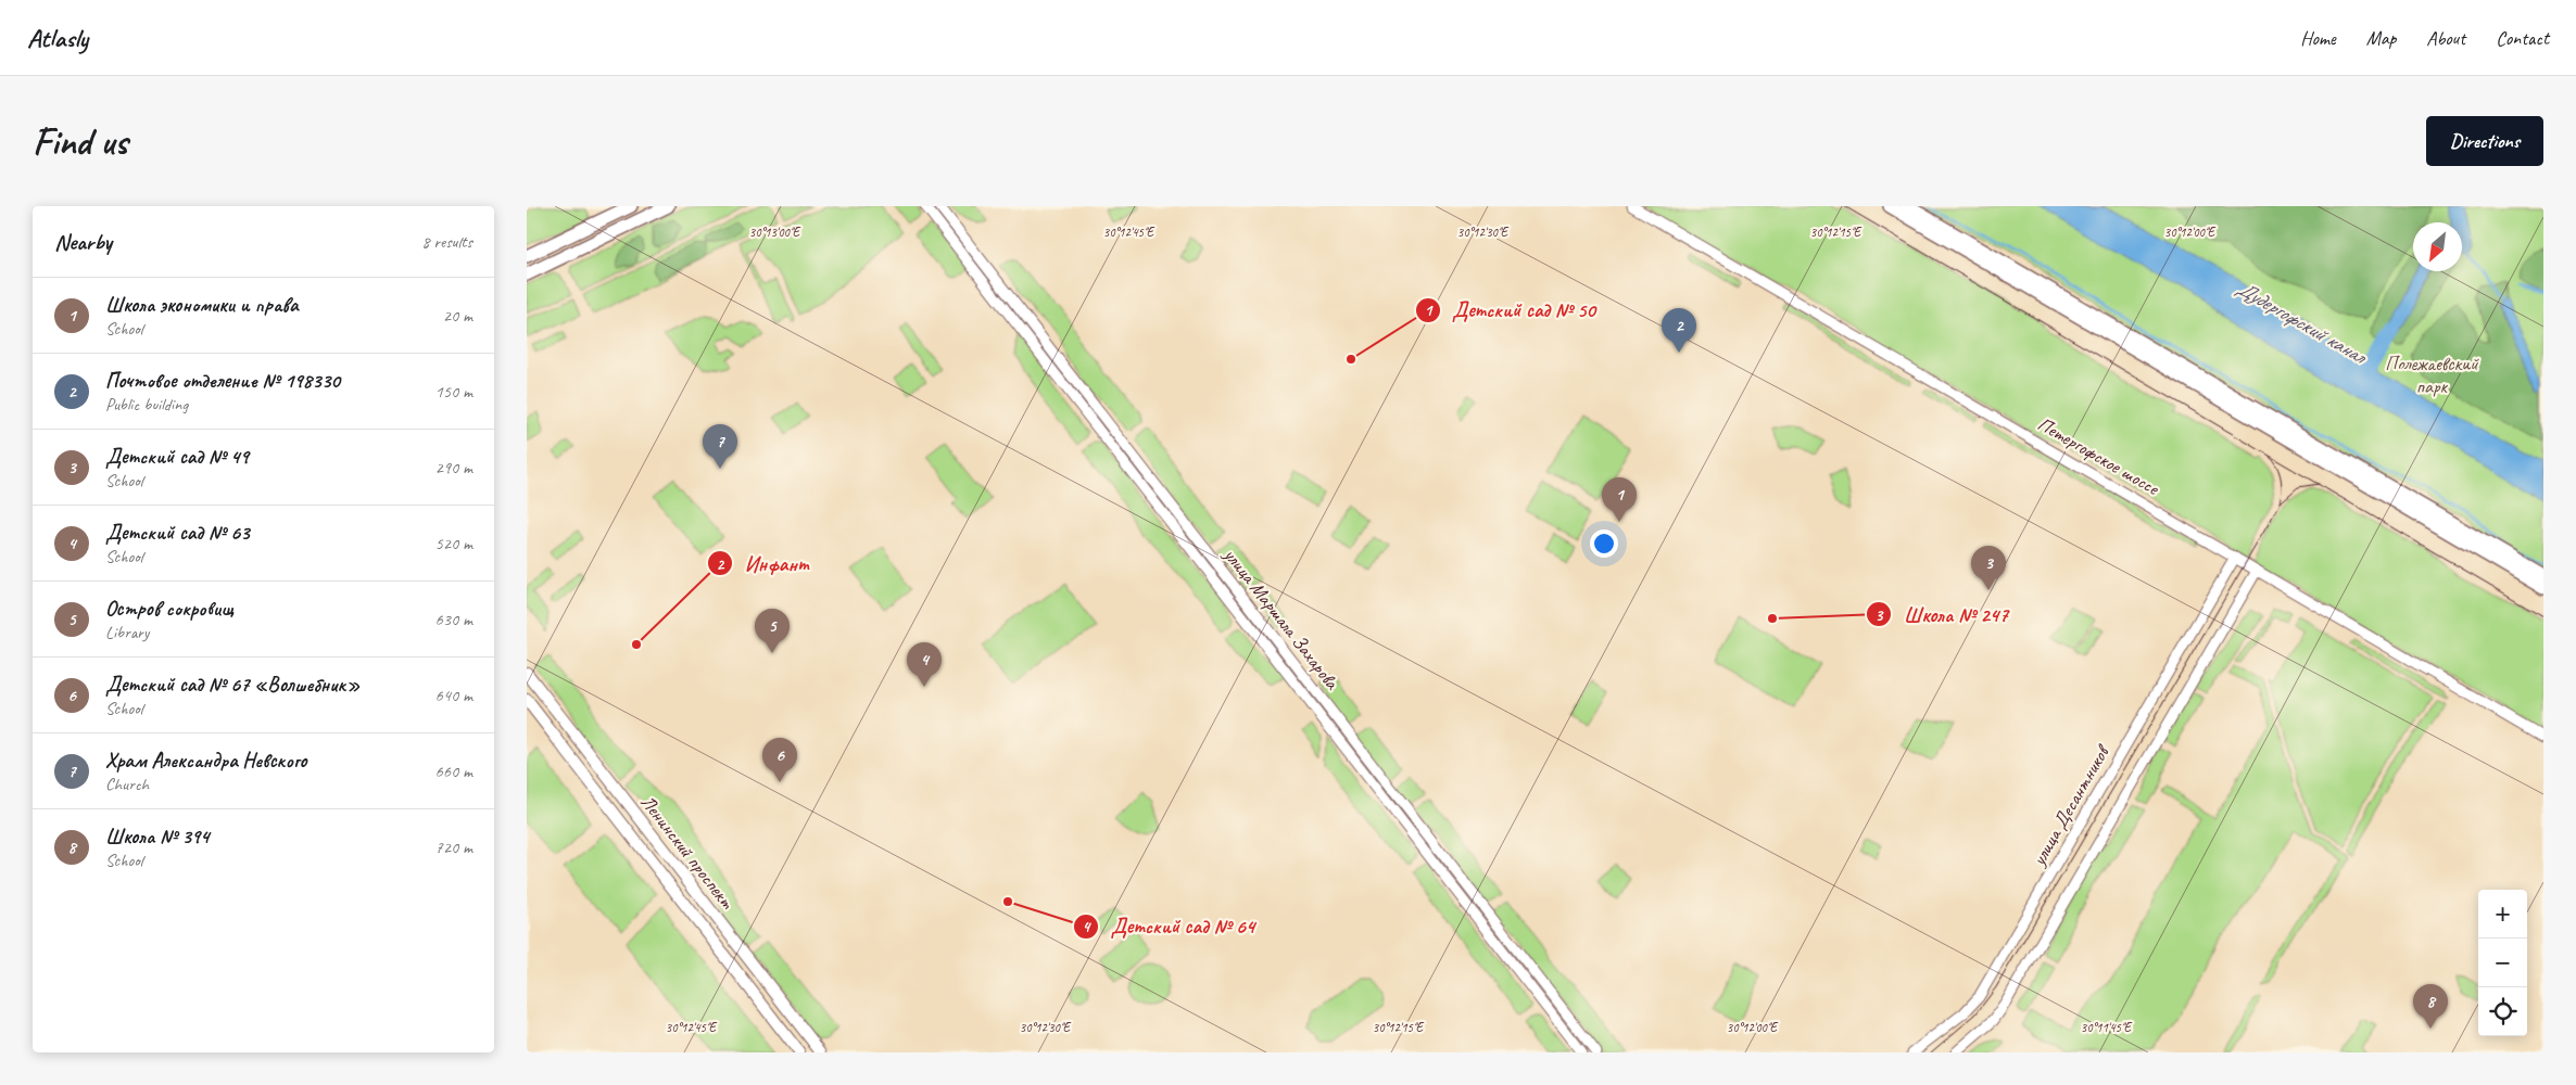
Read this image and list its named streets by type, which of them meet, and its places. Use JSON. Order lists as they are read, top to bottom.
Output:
{
  "streets": {
    "main road": ["Ленинский проспект"],
    "street": ["Петергофское шоссе", "улица Маршала Захарова", "улица Десантников"]
  },
  "crossings": [
    ["Петергофское шоссе", "улица Десантников"]
  ],
  "water": ["Дудергофский канал"],
  "parks": ["Полежаевский парк"],
  "places": [
    "Детский сад № 50",
    "Школа № 247",
    "Инфант",
    "Детский сад № 64"
  ],
  "north": "bottom left",
  "page": {
    "header": "Atlasly",
    "nav": [
      "Home",
      "Map",
      "About",
      "Contact"
    ],
    "buttons": "Directions",
    "title": "Find us",
    "heading": ["Nearby", "8 results"],
    "list": [
      {
        "mark": "1",
        "name": "Школа экономики и права",
        "note": "School",
        "value": "20 m"
      },
      {
        "mark": "2",
        "name": "Почтовое отделение № 198330",
        "note": "Public building",
        "value": "150 m"
      },
      {
        "mark": "3",
        "name": "Детский сад № 49",
        "note": "School",
        "value": "290 m"
      },
      {
        "mark": "4",
        "name": "Детский сад № 63",
        "note": "School",
        "value": "520 m"
      },
      {
        "mark": "5",
        "name": "Остров сокровищ",
        "note": "Library",
        "value": "630 m"
      },
      {
        "mark": "6",
        "name": "Детский сад № 67 «Волшебник»",
        "note": "School",
        "value": "640 m"
      },
      {
        "mark": "7",
        "name": "Храм Александра Невского",
        "note": "Church",
        "value": "660 m"
      },
      {
        "mark": "8",
        "name": "Школа № 394",
        "note": "School",
        "value": "720 m"
      }
    ],
    "pins": [
      "2",
      "7",
      "1",
      "3",
      "5",
      "4",
      "6",
      "8"
    ],
    "map_buttons": ["+", "−"]
  },
  "coordinates": [
    "30°13'00\"E",
    "30°12'45\"E",
    "30°12'30\"E",
    "30°12'15\"E",
    "30°12'00\"E",
    "30°11'45\"E"
  ]
}
